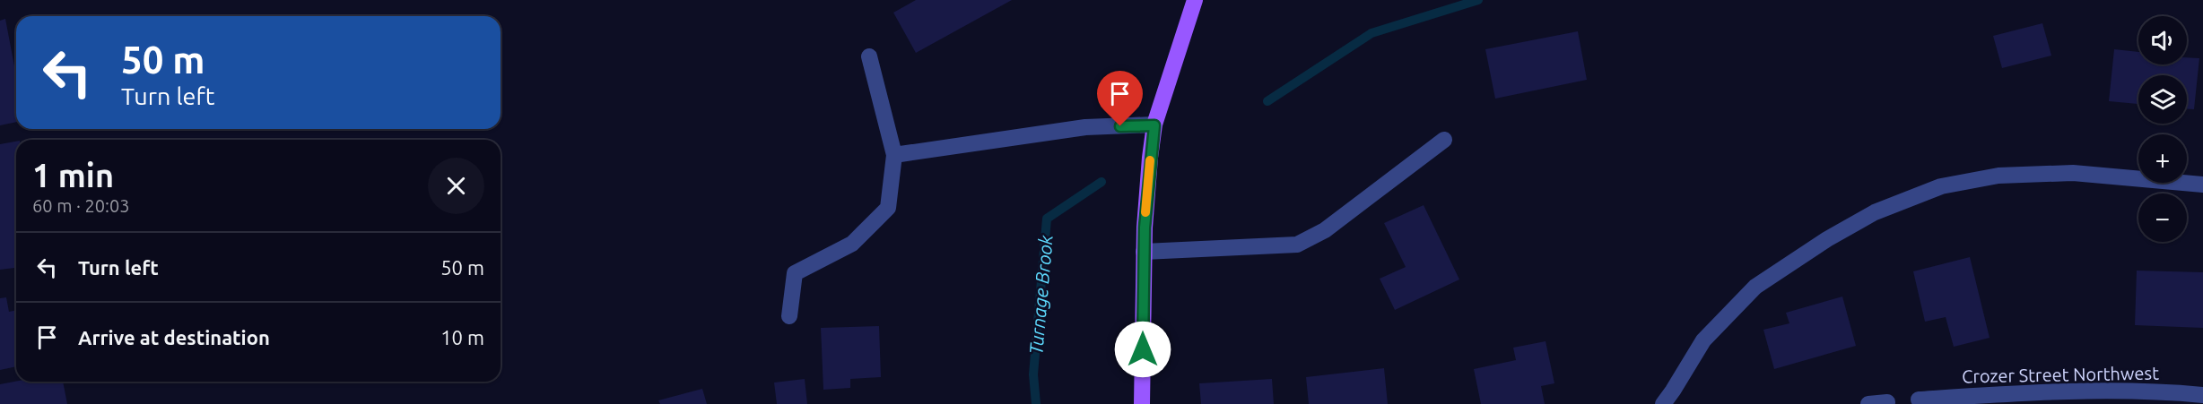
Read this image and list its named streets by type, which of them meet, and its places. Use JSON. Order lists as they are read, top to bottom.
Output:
{
  "streets": {
    "street": ["Crozer Street Northwest"]
  },
  "water": ["Turnage Brook"],
  "page": {
    "map_buttons": ["+", "−"],
    "turn": ["50 m", "Turn left"],
    "heading": ["1 min", "60 m · 20:03"],
    "list": [
      {
        "name": "Turn left",
        "value": "50 m"
      },
      {
        "name": "Arrive at destination",
        "value": "10 m"
      }
    ]
  }
}
